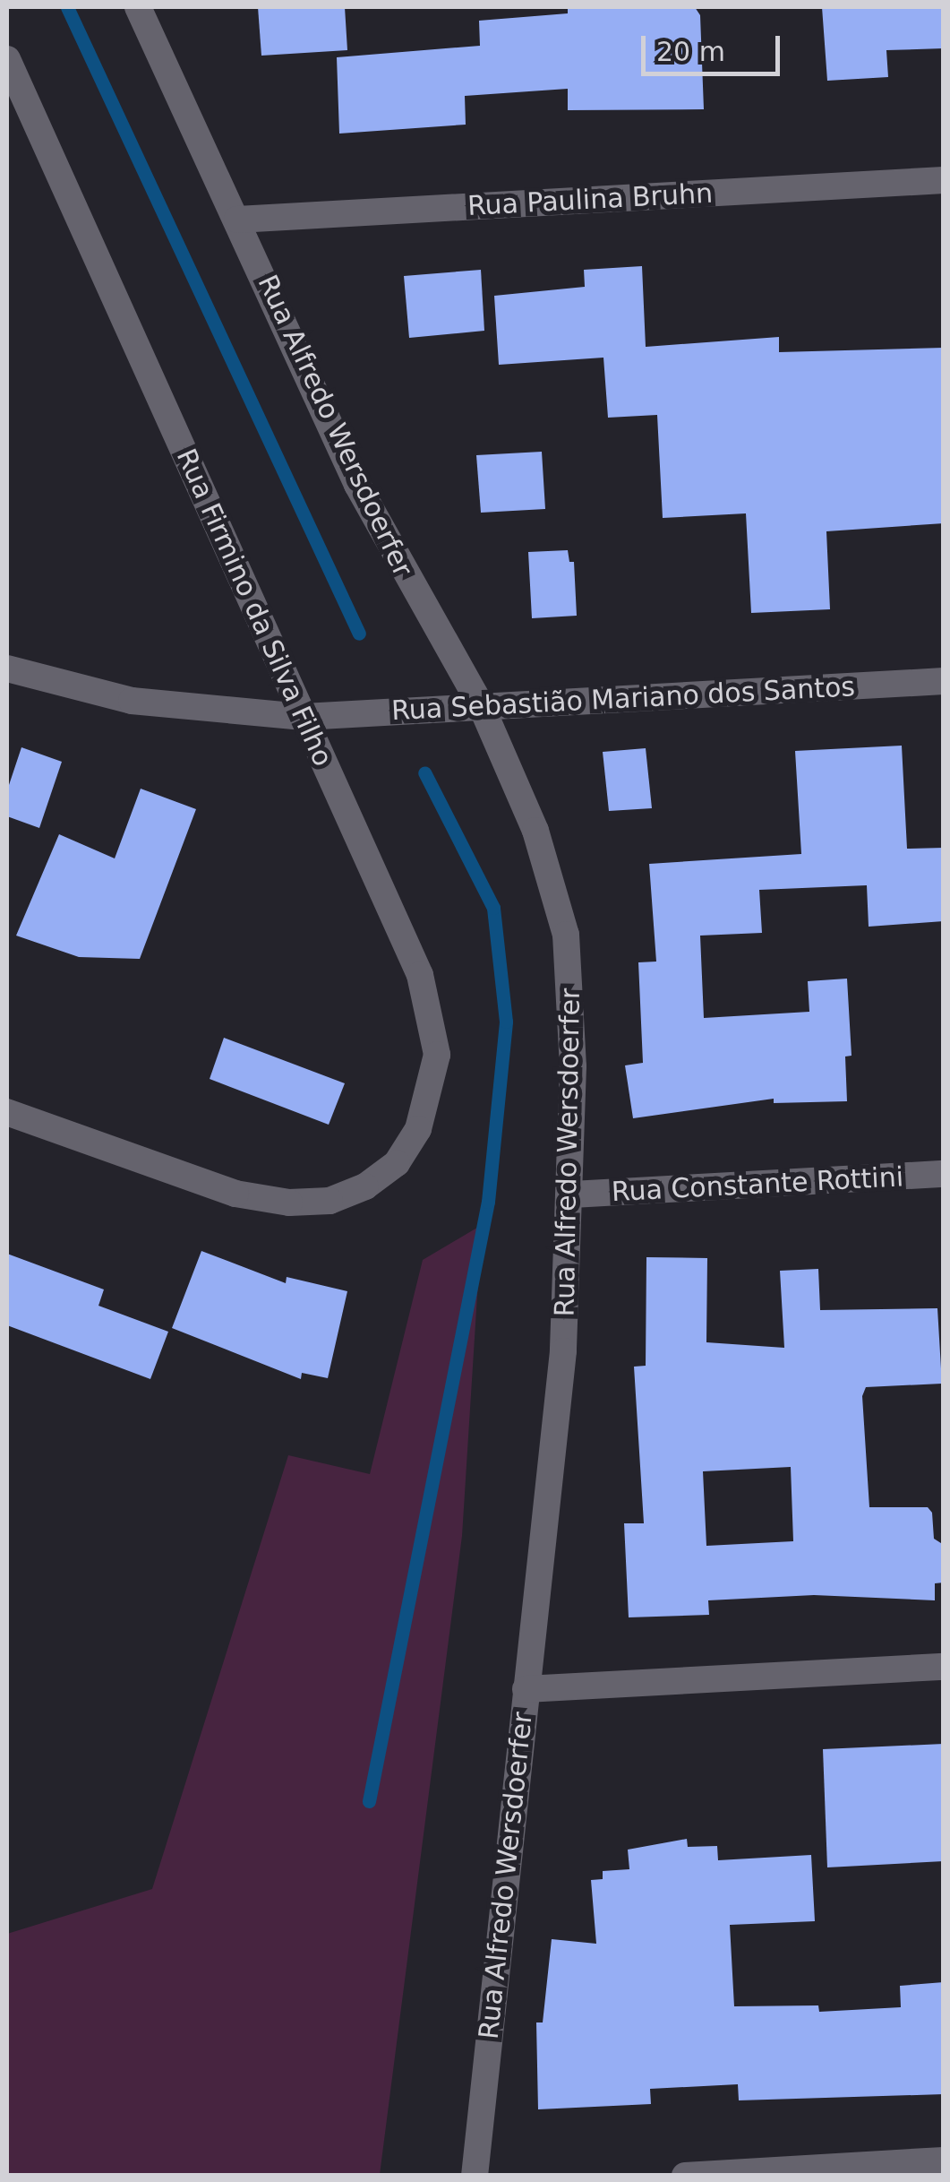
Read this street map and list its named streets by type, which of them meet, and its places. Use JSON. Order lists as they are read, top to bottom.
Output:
{
  "streets": {
    "street": [
      "Rua Paulina Bruhn",
      "Rua Alfredo Wersdoerfer",
      "Rua Firmino da Silva Filho",
      "Rua Sebastião Mariano dos Santos",
      "Rua Constante Rottini"
    ]
  },
  "crossings": [
    ["Rua Paulina Bruhn", "Rua Alfredo Wersdoerfer"],
    ["Rua Alfredo Wersdoerfer", "Rua Sebastião Mariano dos Santos"],
    ["Rua Alfredo Wersdoerfer", "Rua Constante Rottini"],
    ["Rua Firmino da Silva Filho", "Rua Sebastião Mariano dos Santos"]
  ],
  "scale_bar": "20 m"
}
